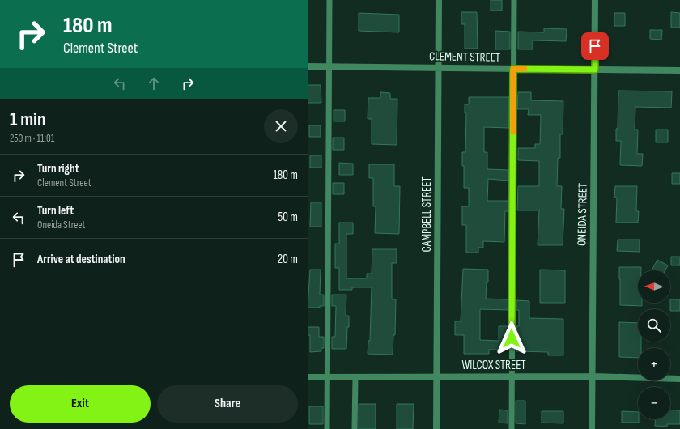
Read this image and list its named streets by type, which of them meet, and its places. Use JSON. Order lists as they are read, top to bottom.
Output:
{
  "streets": {
    "street": [
      "CLEMENT STREET",
      "CAMPBELL STREET",
      "ONEIDA STREET",
      "WILCOX STREET"
    ]
  },
  "crossings": [
    ["CLEMENT STREET", "CAMPBELL STREET"],
    ["CLEMENT STREET", "ONEIDA STREET"],
    ["CAMPBELL STREET", "WILCOX STREET"],
    ["ONEIDA STREET", "WILCOX STREET"]
  ],
  "north": "left",
  "page": {
    "turn": ["180 m", "Clement Street"],
    "heading": ["1 min", "250 m · 11:01"],
    "list": [
      {
        "name": "Turn right",
        "note": "Clement Street",
        "value": "180 m"
      },
      {
        "name": "Turn left",
        "note": "Oneida Street",
        "value": "50 m"
      },
      {
        "name": "Arrive at destination",
        "value": "20 m"
      }
    ],
    "map_buttons": ["+", "−"],
    "buttons": ["Exit", "Share"]
  }
}
